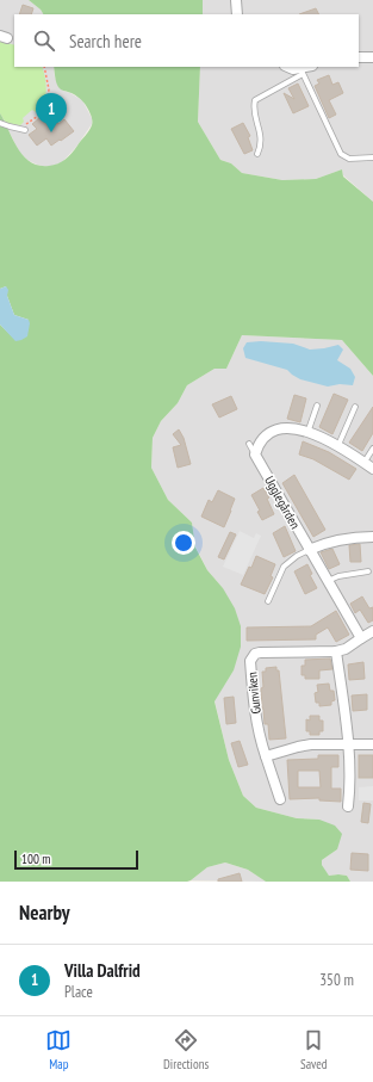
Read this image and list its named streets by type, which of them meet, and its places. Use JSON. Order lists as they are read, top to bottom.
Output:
{
  "streets": {
    "street": ["Ugglegården", "Gunviken"]
  },
  "crossings": [
    ["Ugglegården", "Gunviken"]
  ],
  "scale_bar": "100 m",
  "page": {
    "search": "Search here",
    "pins": "1",
    "scale": "100 m",
    "heading": "Nearby",
    "list": [
      {
        "mark": "1",
        "name": "Villa Dalfrid",
        "note": "Place",
        "value": "350 m"
      }
    ],
    "nav": ["Map", "Directions", "Saved"]
  }
}
